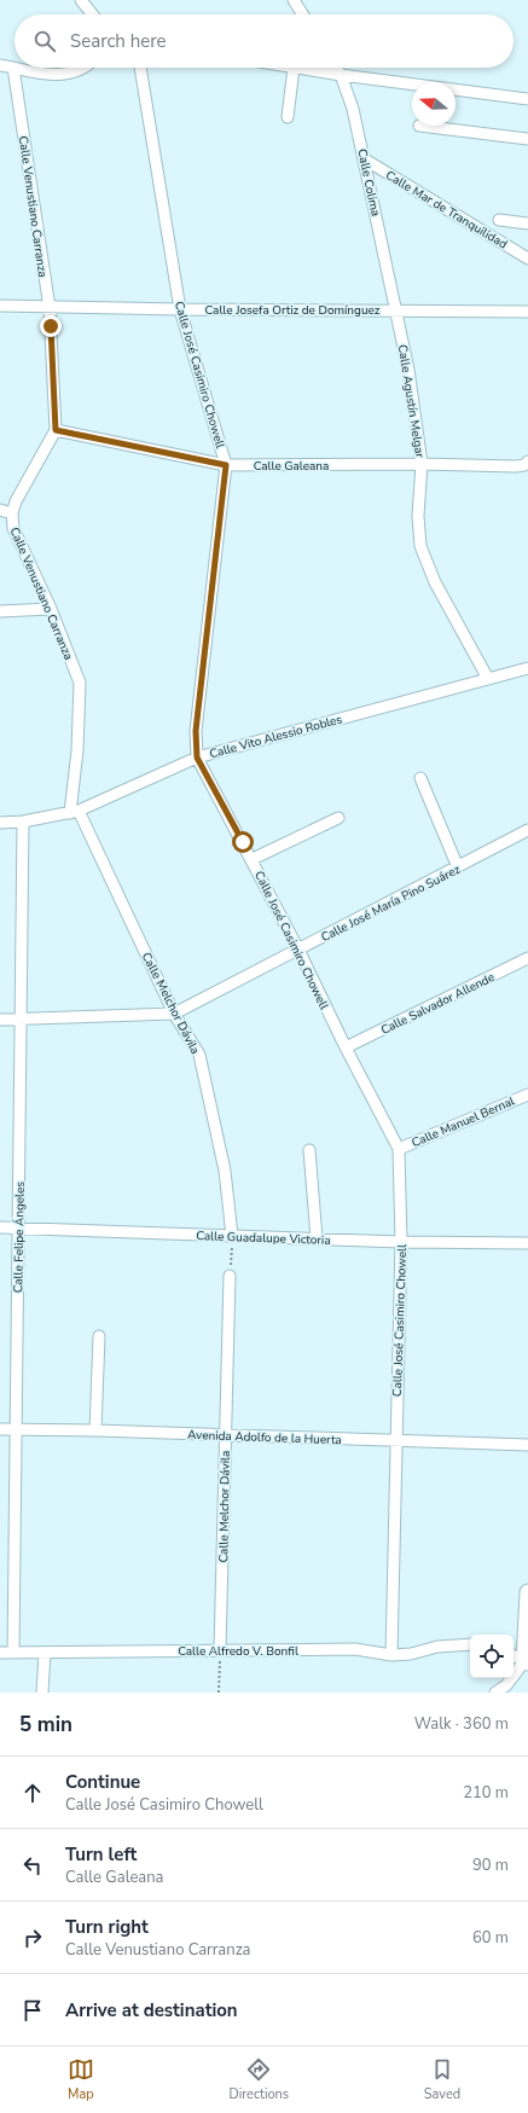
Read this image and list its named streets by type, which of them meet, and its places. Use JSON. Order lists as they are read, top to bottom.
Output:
{
  "streets": {
    "street": [
      "Calle Colima",
      "Calle Venustiano Carranza",
      "Calle Mar de Tranquilidad",
      "Calle Josefa Ortiz de Domínguez",
      "Calle José Casimiro Chowell",
      "Calle Agustín Melgar",
      "Calle Galeana",
      "Calle Vito Alessio Robles",
      "Calle José María Pino Suárez",
      "Calle Melchor Dávila",
      "Calle Salvador Allende",
      "Calle Manuel Bernal",
      "Calle Felipe Ángeles",
      "Calle Guadalupe Victoria",
      "Avenida Adolfo de la Huerta",
      "Calle Alfredo V. Bonfil"
    ]
  },
  "crossings": [
    ["Calle Colima", "Calle Mar de Tranquilidad"],
    ["Calle Colima", "Calle Josefa Ortiz de Domínguez"],
    ["Calle Colima", "Calle Agustín Melgar"],
    ["Calle Venustiano Carranza", "Calle Josefa Ortiz de Domínguez"],
    ["Calle Venustiano Carranza", "Calle Galeana"],
    ["Calle Venustiano Carranza", "Calle Vito Alessio Robles"],
    ["Calle Venustiano Carranza", "Calle Melchor Dávila"],
    ["Calle Josefa Ortiz de Domínguez", "Calle José Casimiro Chowell"],
    ["Calle Josefa Ortiz de Domínguez", "Calle Agustín Melgar"],
    ["Calle José Casimiro Chowell", "Calle Galeana"],
    ["Calle José Casimiro Chowell", "Calle Vito Alessio Robles"],
    ["Calle José Casimiro Chowell", "Calle José María Pino Suárez"],
    ["Calle José Casimiro Chowell", "Calle Salvador Allende"],
    ["Calle José Casimiro Chowell", "Calle Manuel Bernal"],
    ["Calle José Casimiro Chowell", "Calle Guadalupe Victoria"],
    ["Calle José Casimiro Chowell", "Avenida Adolfo de la Huerta"],
    ["Calle José Casimiro Chowell", "Calle Alfredo V. Bonfil"],
    ["Calle Agustín Melgar", "Calle Galeana"],
    ["Calle Agustín Melgar", "Calle Vito Alessio Robles"],
    ["Calle Vito Alessio Robles", "Calle Melchor Dávila"],
    ["Calle Vito Alessio Robles", "Calle Felipe Ángeles"],
    ["Calle José María Pino Suárez", "Calle Melchor Dávila"],
    ["Calle José María Pino Suárez", "Calle Felipe Ángeles"],
    ["Calle Melchor Dávila", "Calle Guadalupe Victoria"],
    ["Calle Melchor Dávila", "Avenida Adolfo de la Huerta"],
    ["Calle Melchor Dávila", "Calle Alfredo V. Bonfil"],
    ["Calle Felipe Ángeles", "Calle Guadalupe Victoria"],
    ["Calle Felipe Ángeles", "Avenida Adolfo de la Huerta"],
    ["Calle Felipe Ángeles", "Calle Alfredo V. Bonfil"]
  ],
  "north": "left",
  "page": {
    "search": "Search here",
    "heading": ["5 min", "Walk · 360 m"],
    "list": [
      ["Continue", "Calle José Casimiro Chowell", "210 m"],
      ["Turn left", "Calle Galeana", "90 m"],
      ["Turn right", "Calle Venustiano Carranza", "60 m"],
      "Arrive at destination"
    ],
    "nav": ["Map", "Directions", "Saved"]
  }
}
